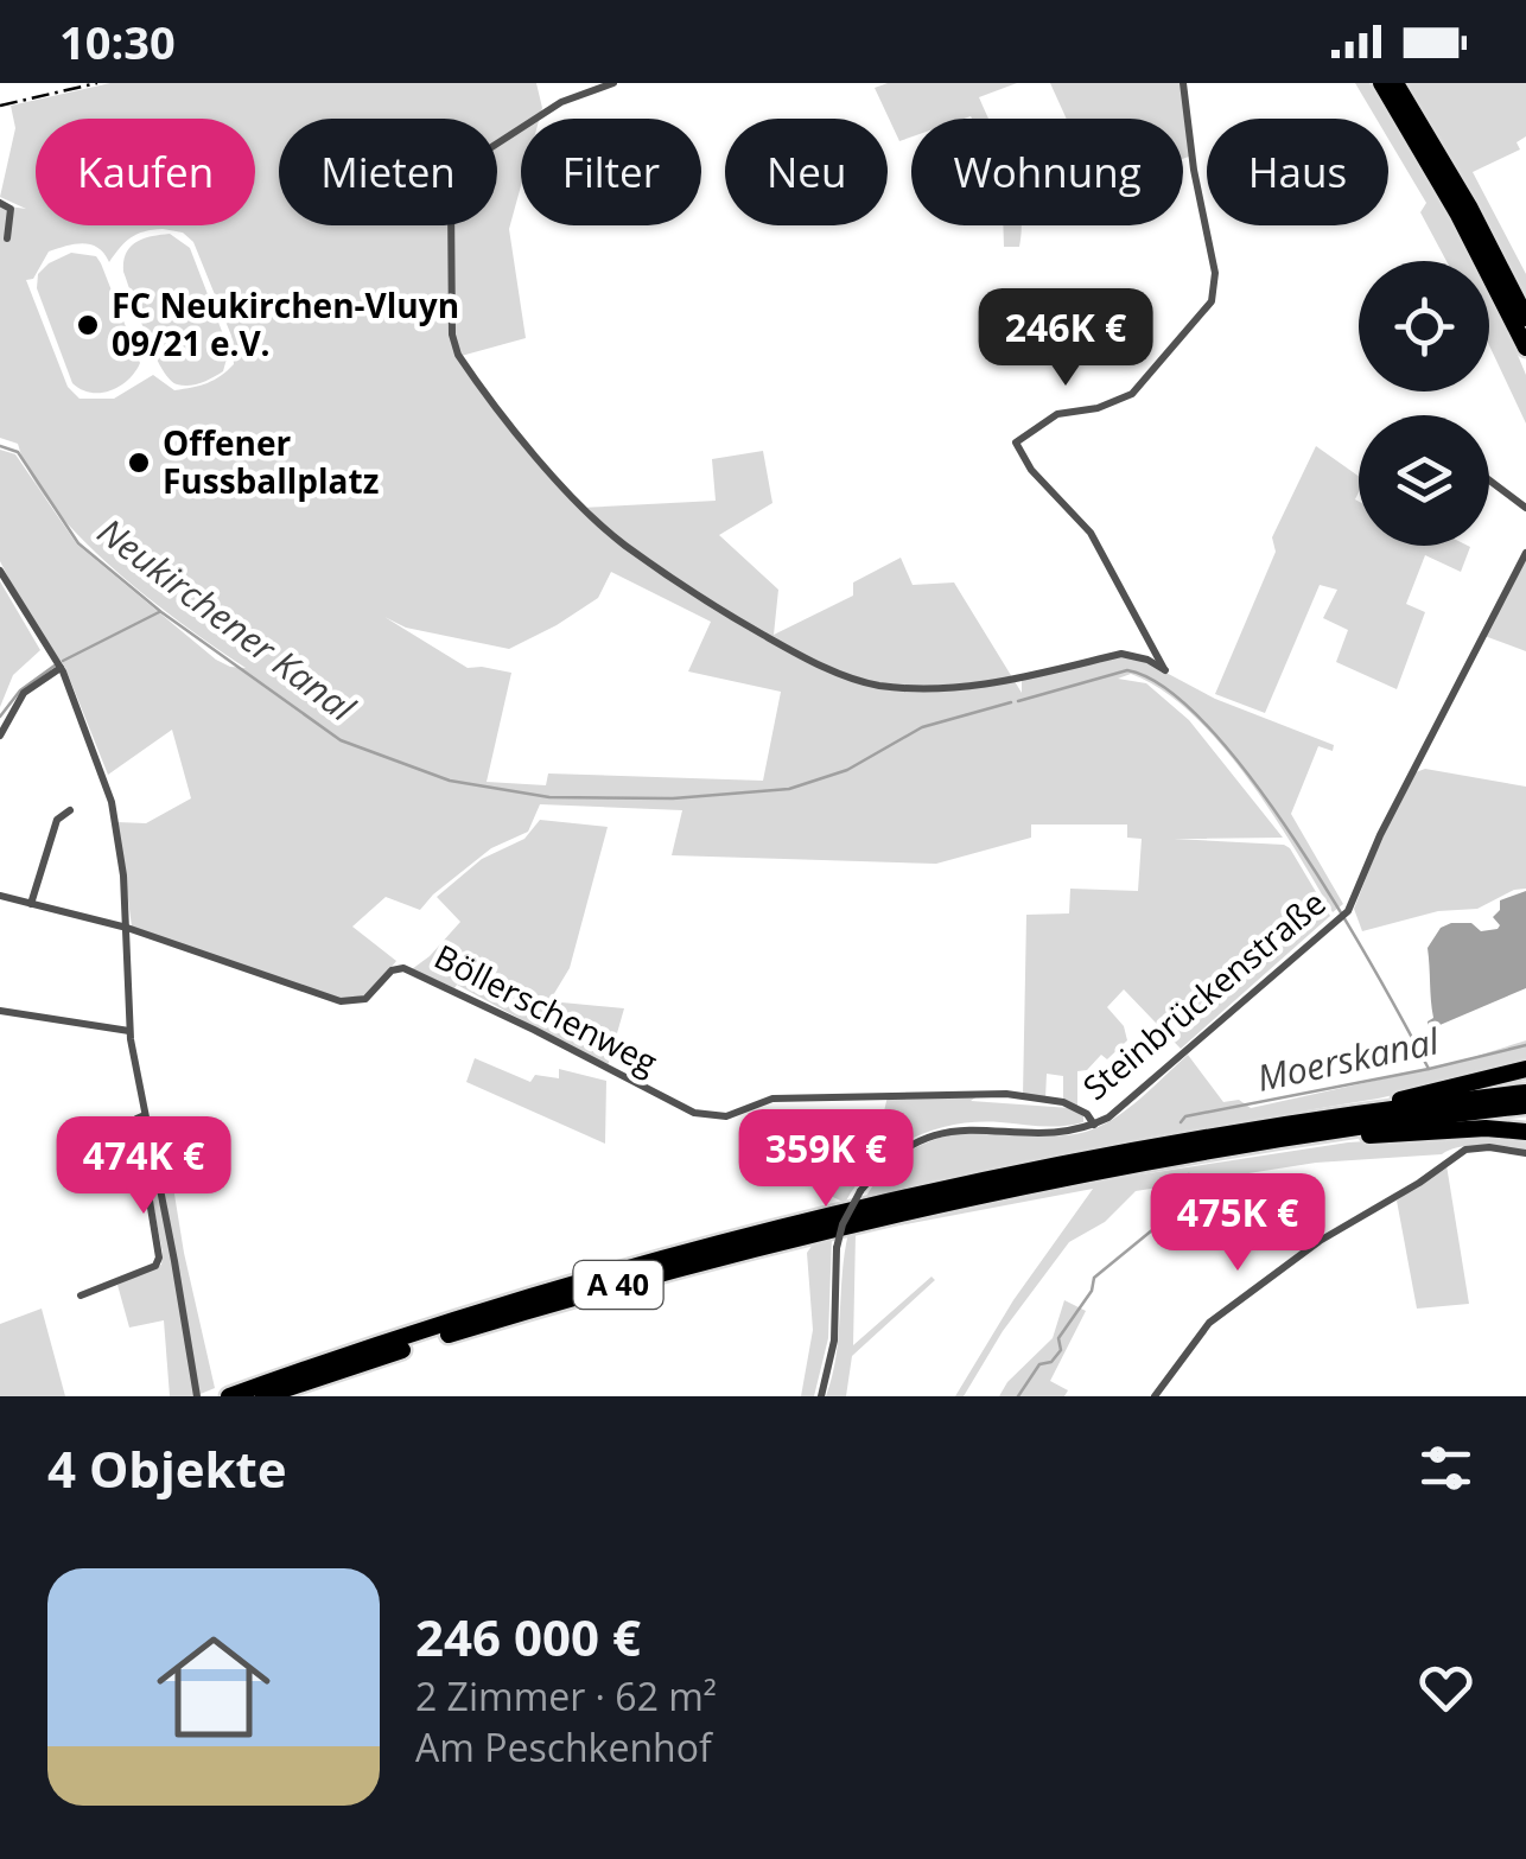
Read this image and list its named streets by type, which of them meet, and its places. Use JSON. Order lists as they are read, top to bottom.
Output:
{
  "streets": {
    "highway": ["A 40"],
    "street": ["Steinbrückenstraße", "Böllerschenweg"]
  },
  "crossings": [
    ["Steinbrückenstraße", "Böllerschenweg"]
  ],
  "water": ["Neukirchener Kanal", "Moerskanal"],
  "places": ["FC Neukirchen-Vluyn 09/21 e.V.", "Offener Fussballplatz"],
  "page": {
    "status": "10:30",
    "chip": [
      "Kaufen",
      "Mieten",
      "Filter",
      "Neu",
      "Wohnung",
      "Haus"
    ],
    "price": [
      "246K €",
      "359K €",
      "474K €",
      "475K €"
    ],
    "heading": "4 Objekte",
    "list": [
      {
        "name": "246 000 €",
        "note": "2 Zimmer · 62 m² · Am Peschkenhof"
      }
    ]
  }
}
